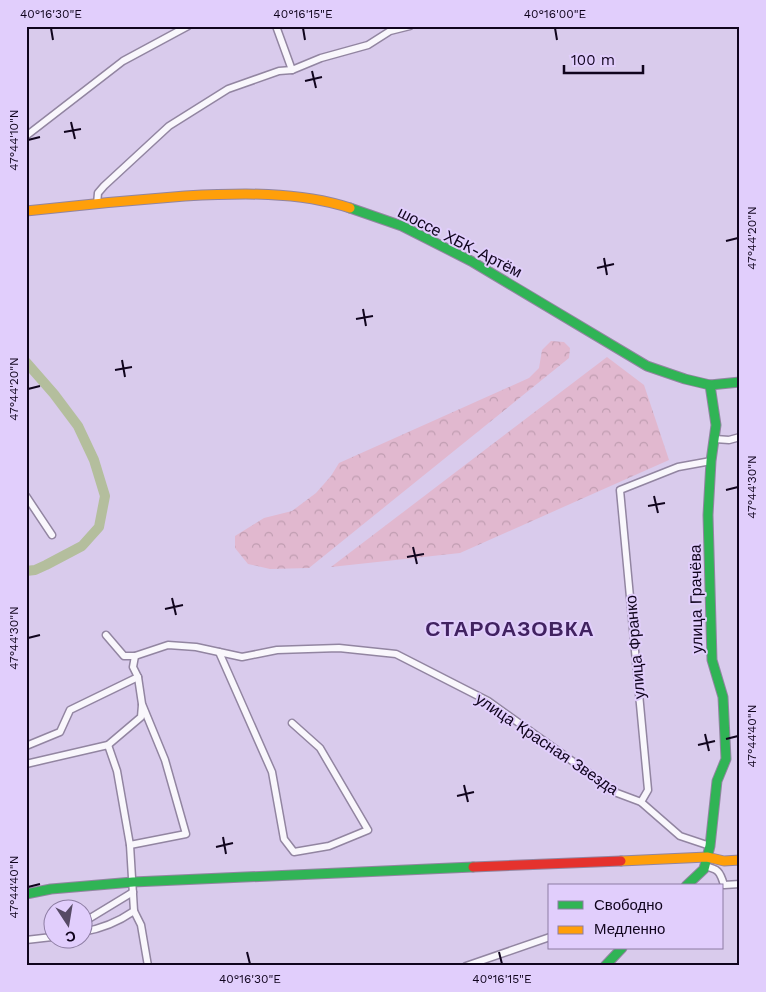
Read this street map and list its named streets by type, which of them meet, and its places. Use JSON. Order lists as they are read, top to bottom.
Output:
{
  "streets": {
    "street": [
      "шоссе ХБК-Артём",
      "улица Грачёва",
      "улица Франко",
      "улица Красная Звезда"
    ]
  },
  "crossings": [
    ["шоссе ХБК-Артём", "улица Грачёва"],
    ["улица Грачёва", "улица Франко"],
    ["улица Франко", "улица Красная Звезда"]
  ],
  "districts": ["СТАРОАЗОВКА"],
  "legend": ["Свободно", "Медленно"],
  "scale_bar": "100 m",
  "north": "bottom",
  "coordinates": [
    "40°16'30\"E",
    "40°16'15\"E",
    "40°16'00\"E",
    "47°44'10\"N",
    "47°44'20\"N",
    "47°44'30\"N",
    "47°44'40\"N"
  ]
}
